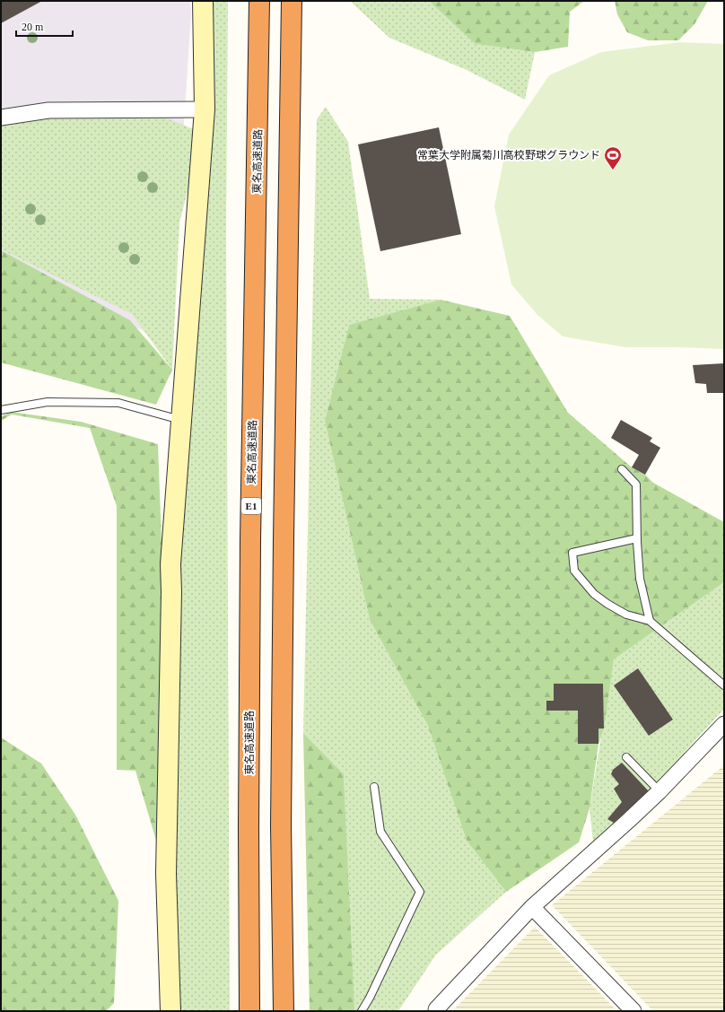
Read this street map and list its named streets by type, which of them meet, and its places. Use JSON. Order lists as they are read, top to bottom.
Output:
{
  "streets": {
    "highway": ["東名高速道路", "E1"]
  },
  "places": {
    "sports": ["常葉大学附属菊川高校野球グラウンド"]
  },
  "scale_bar": "20 m"
}
